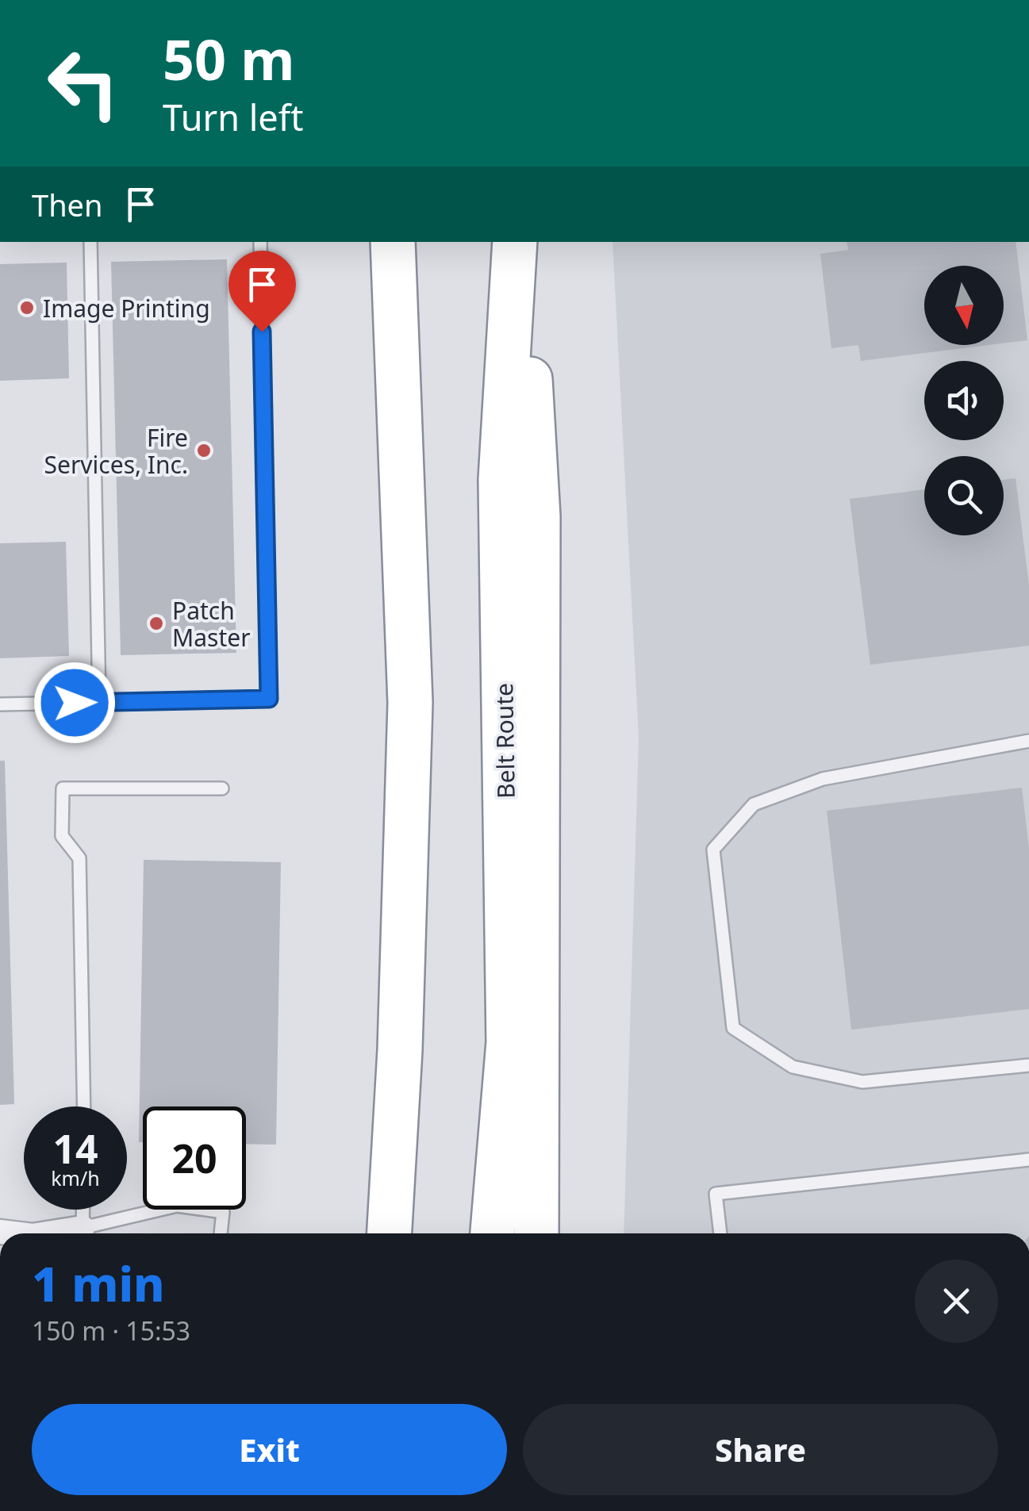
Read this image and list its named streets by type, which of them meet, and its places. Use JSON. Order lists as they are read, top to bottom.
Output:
{
  "streets": {
    "highway": ["Belt Route"]
  },
  "places": ["Image Printing", "Fire Services, Inc.", "Patch Master"],
  "north": "bottom",
  "page": {
    "turn": ["50 m", "Turn left"],
    "then": "Then",
    "speed": "14 km/h",
    "limit": "20",
    "heading": ["1 min", "150 m · 15:53"],
    "buttons": ["Exit", "Share"]
  }
}
